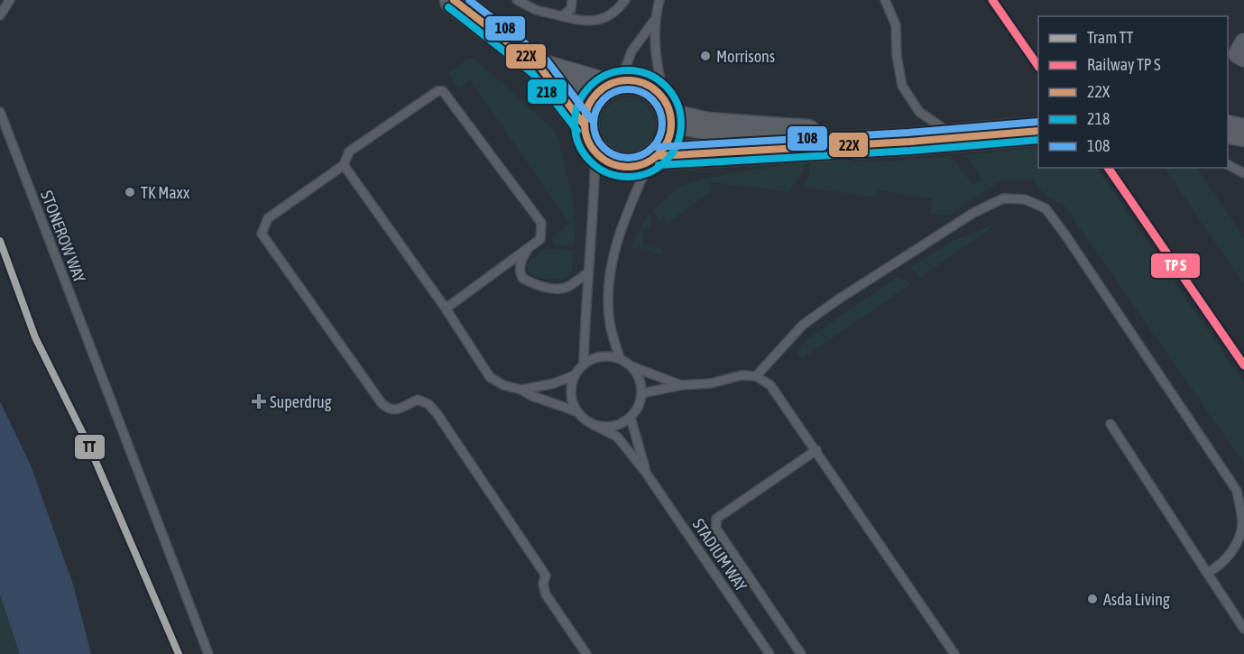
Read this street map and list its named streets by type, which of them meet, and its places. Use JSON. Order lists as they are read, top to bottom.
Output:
{
  "streets": {
    "lane": ["STONEROW WAY", "STADIUM WAY"]
  },
  "places": {
    "other": ["Morrisons", "TK Maxx", "Asda Living"],
    "health": ["Superdrug"]
  },
  "lines": [
    "transit line 22X",
    "transit line 108",
    "transit line 218",
    "tram line TT"
  ],
  "legend": [
    "Tram TT",
    "Railway TP S",
    "22X",
    "218",
    "108"
  ]
}
